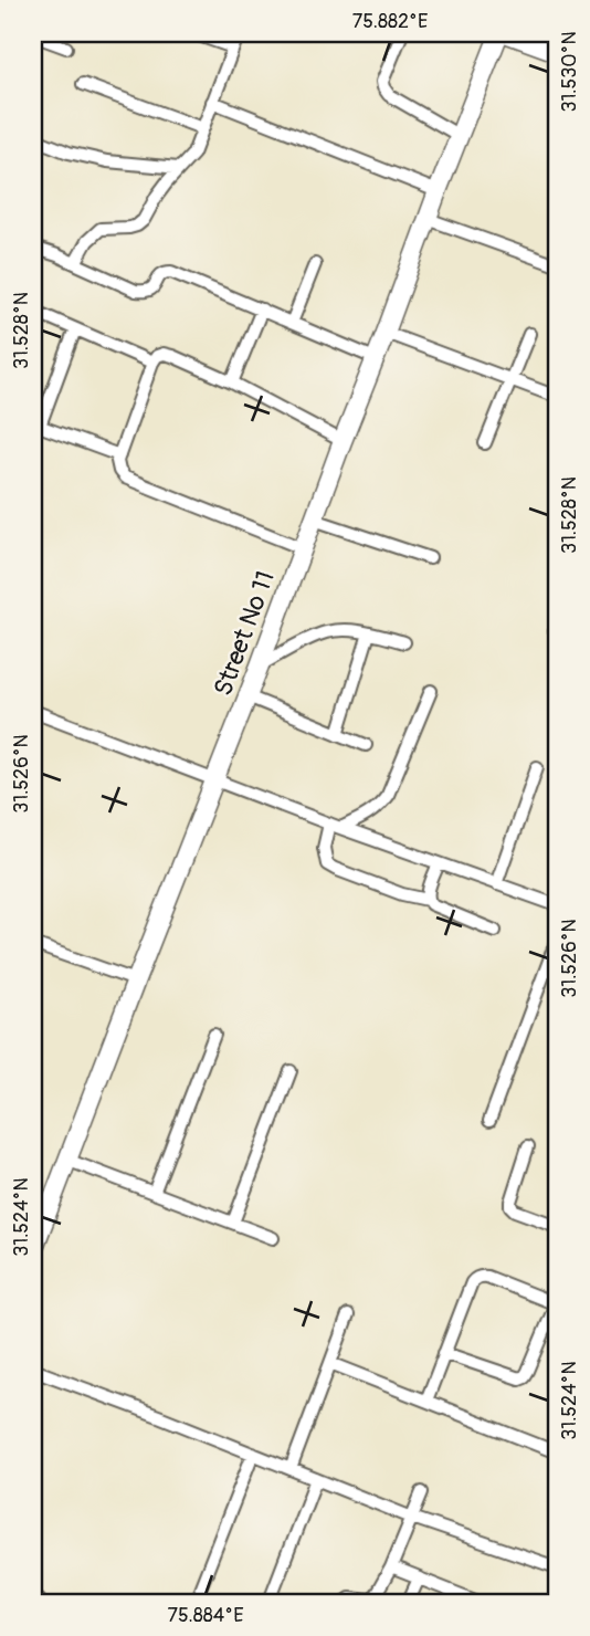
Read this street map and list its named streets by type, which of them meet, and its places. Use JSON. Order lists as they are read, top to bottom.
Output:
{
  "streets": {
    "street": ["Street No 11"]
  },
  "coordinates": [
    "75.882°E",
    "31.530°N",
    "31.528°N",
    "31.526°N",
    "31.524°N",
    "75.884°E"
  ]
}
